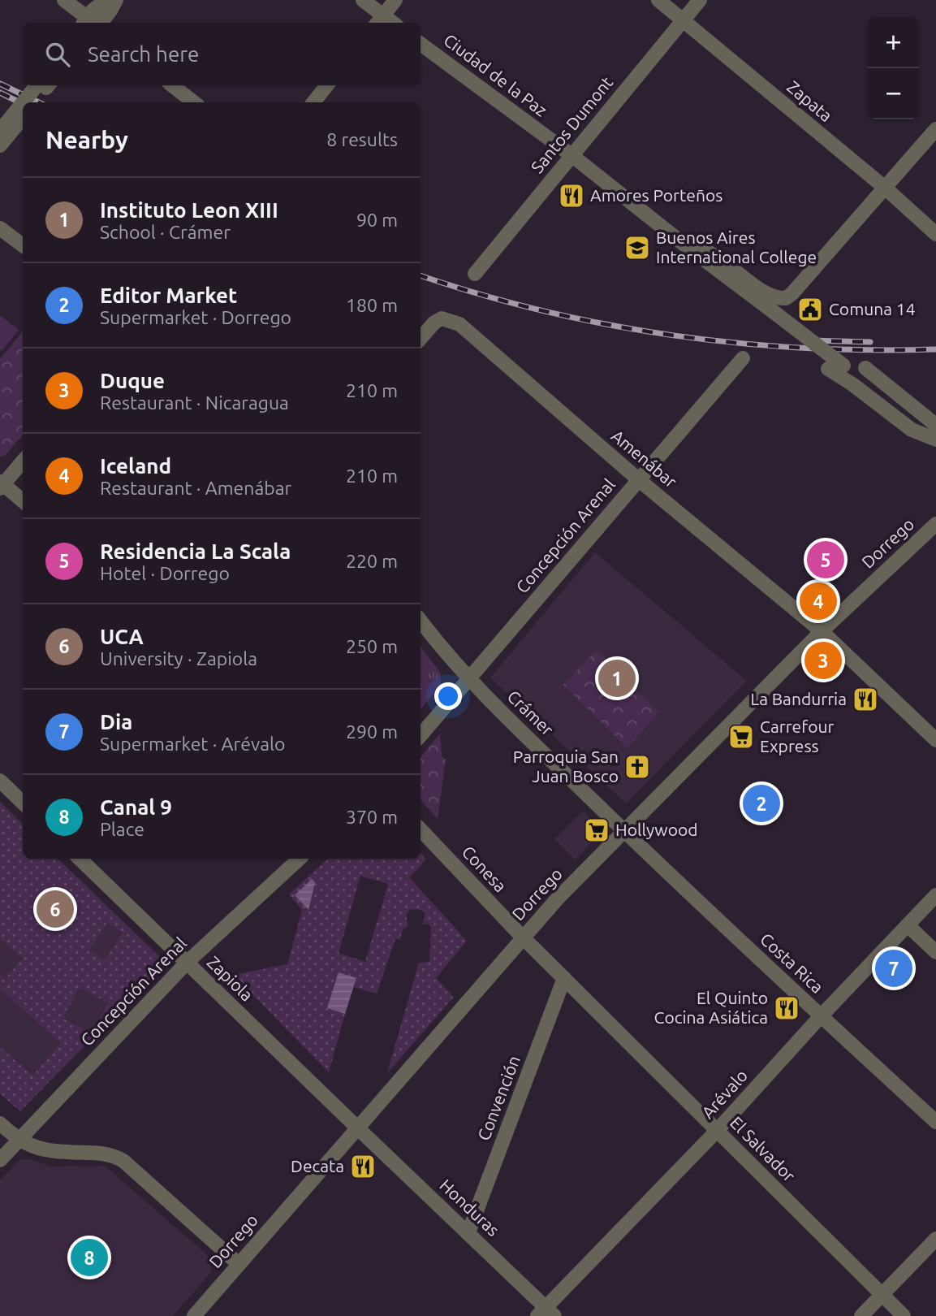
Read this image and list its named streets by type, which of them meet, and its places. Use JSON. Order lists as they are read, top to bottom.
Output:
{
  "streets": {
    "street": [
      "Ciudad de la Paz",
      "Zapata",
      "Santos Dumont",
      "Amenábar",
      "Concepción Arenal",
      "Dorrego",
      "Crámer",
      "Conesa",
      "Costa Rica",
      "Zapiola",
      "Arévalo",
      "Convención",
      "El Salvador",
      "Honduras"
    ]
  },
  "crossings": [
    ["Ciudad de la Paz", "Zapata"],
    ["Ciudad de la Paz", "Santos Dumont"],
    ["Zapata", "Santos Dumont"],
    ["Amenábar", "Concepción Arenal"],
    ["Amenábar", "Dorrego"],
    ["Concepción Arenal", "Crámer"],
    ["Concepción Arenal", "Zapiola"],
    ["Dorrego", "Crámer"],
    ["Dorrego", "Conesa"],
    ["Dorrego", "Costa Rica"],
    ["Dorrego", "Zapiola"],
    ["Dorrego", "El Salvador"],
    ["Dorrego", "Honduras"],
    ["Crámer", "Costa Rica"],
    ["Conesa", "El Salvador"],
    ["Costa Rica", "Arévalo"],
    ["Zapiola", "Honduras"],
    ["Arévalo", "El Salvador"],
    ["Arévalo", "Honduras"],
    ["Convención", "El Salvador"],
    ["Convención", "Honduras"]
  ],
  "places": {
    "restaurant": [
      "Amores Porteños",
      "La Bandurria",
      "El Quinto Cocina Asiática",
      "Decata"
    ],
    "school or university": ["Buenos Aires International College"],
    "public building": ["Comuna 14"],
    "supermarket": ["Carrefour Express", "Hollywood"],
    "church": ["Parroquia San Juan Bosco"]
  },
  "page": {
    "map_buttons": ["+", "−"],
    "search": "Search here",
    "heading": ["Nearby", "8 results"],
    "list": [
      {
        "mark": "1",
        "name": "Instituto Leon XIII",
        "note": "School · Crámer",
        "value": "90 m"
      },
      {
        "mark": "2",
        "name": "Editor Market",
        "note": "Supermarket · Dorrego",
        "value": "180 m"
      },
      {
        "mark": "3",
        "name": "Duque",
        "note": "Restaurant · Nicaragua",
        "value": "210 m"
      },
      {
        "mark": "4",
        "name": "Iceland",
        "note": "Restaurant · Amenábar",
        "value": "210 m"
      },
      {
        "mark": "5",
        "name": "Residencia La Scala",
        "note": "Hotel · Dorrego",
        "value": "220 m"
      },
      {
        "mark": "6",
        "name": "UCA",
        "note": "University · Zapiola",
        "value": "250 m"
      },
      {
        "mark": "7",
        "name": "Dia",
        "note": "Supermarket · Arévalo",
        "value": "290 m"
      },
      {
        "mark": "8",
        "name": "Canal 9",
        "note": "Place",
        "value": "370 m"
      }
    ],
    "pins": [
      "5",
      "4",
      "3",
      "1",
      "2",
      "6",
      "7",
      "8"
    ]
  }
}
